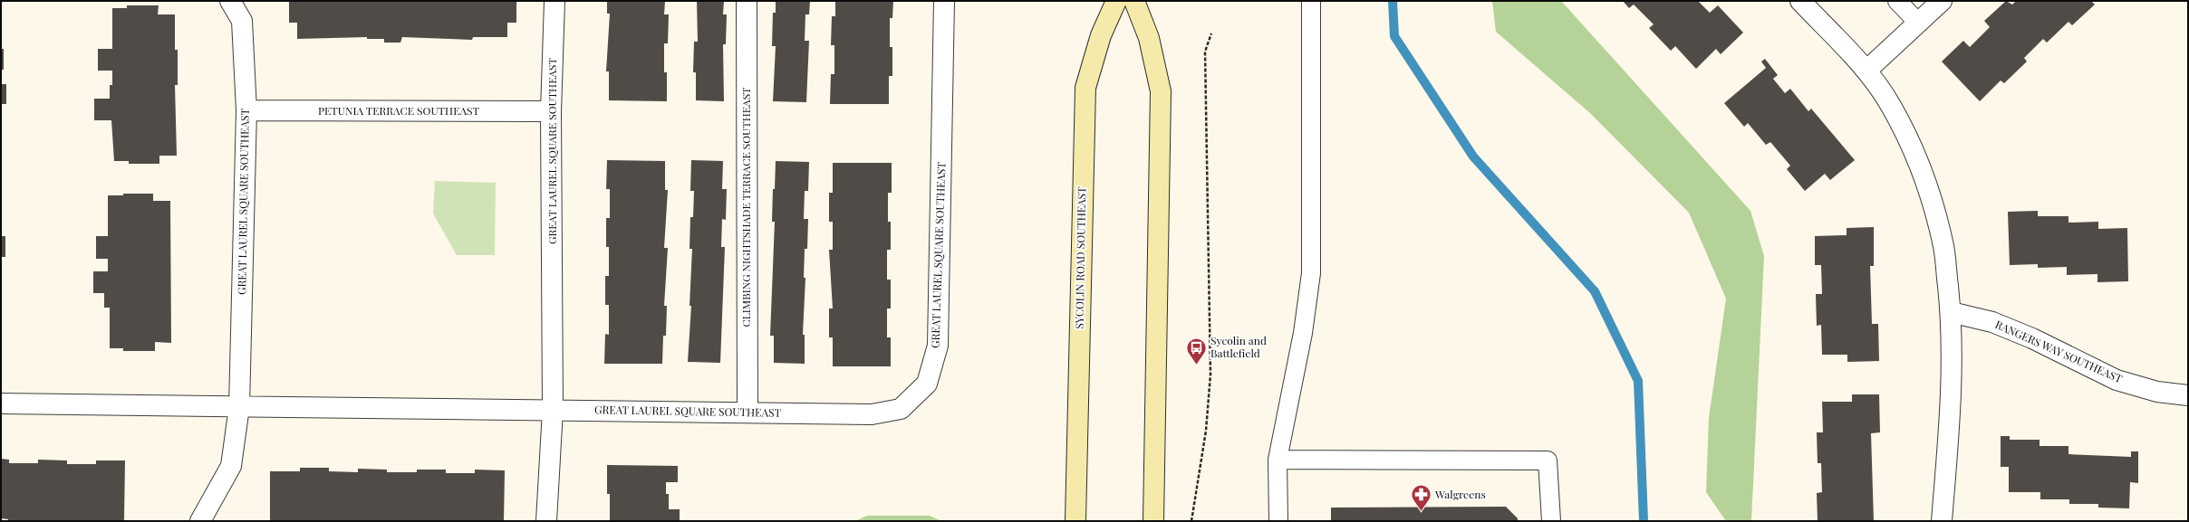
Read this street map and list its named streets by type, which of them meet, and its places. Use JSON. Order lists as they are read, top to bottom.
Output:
{
  "streets": {
    "main road": ["SYCOLIN ROAD SOUTHEAST"],
    "street": [
      "PETUNIA TERRACE SOUTHEAST",
      "GREAT LAUREL SQUARE SOUTHEAST",
      "CLIMBING NIGHTSHADE TERRACE SOUTHEAST",
      "RANGERS WAY SOUTHEAST"
    ]
  },
  "crossings": [
    ["PETUNIA TERRACE SOUTHEAST", "GREAT LAUREL SQUARE SOUTHEAST"],
    ["GREAT LAUREL SQUARE SOUTHEAST", "CLIMBING NIGHTSHADE TERRACE SOUTHEAST"]
  ],
  "places": {
    "bus stop": ["Sycolin and Battlefield"],
    "pharmacy": ["Walgreens"]
  }
}
